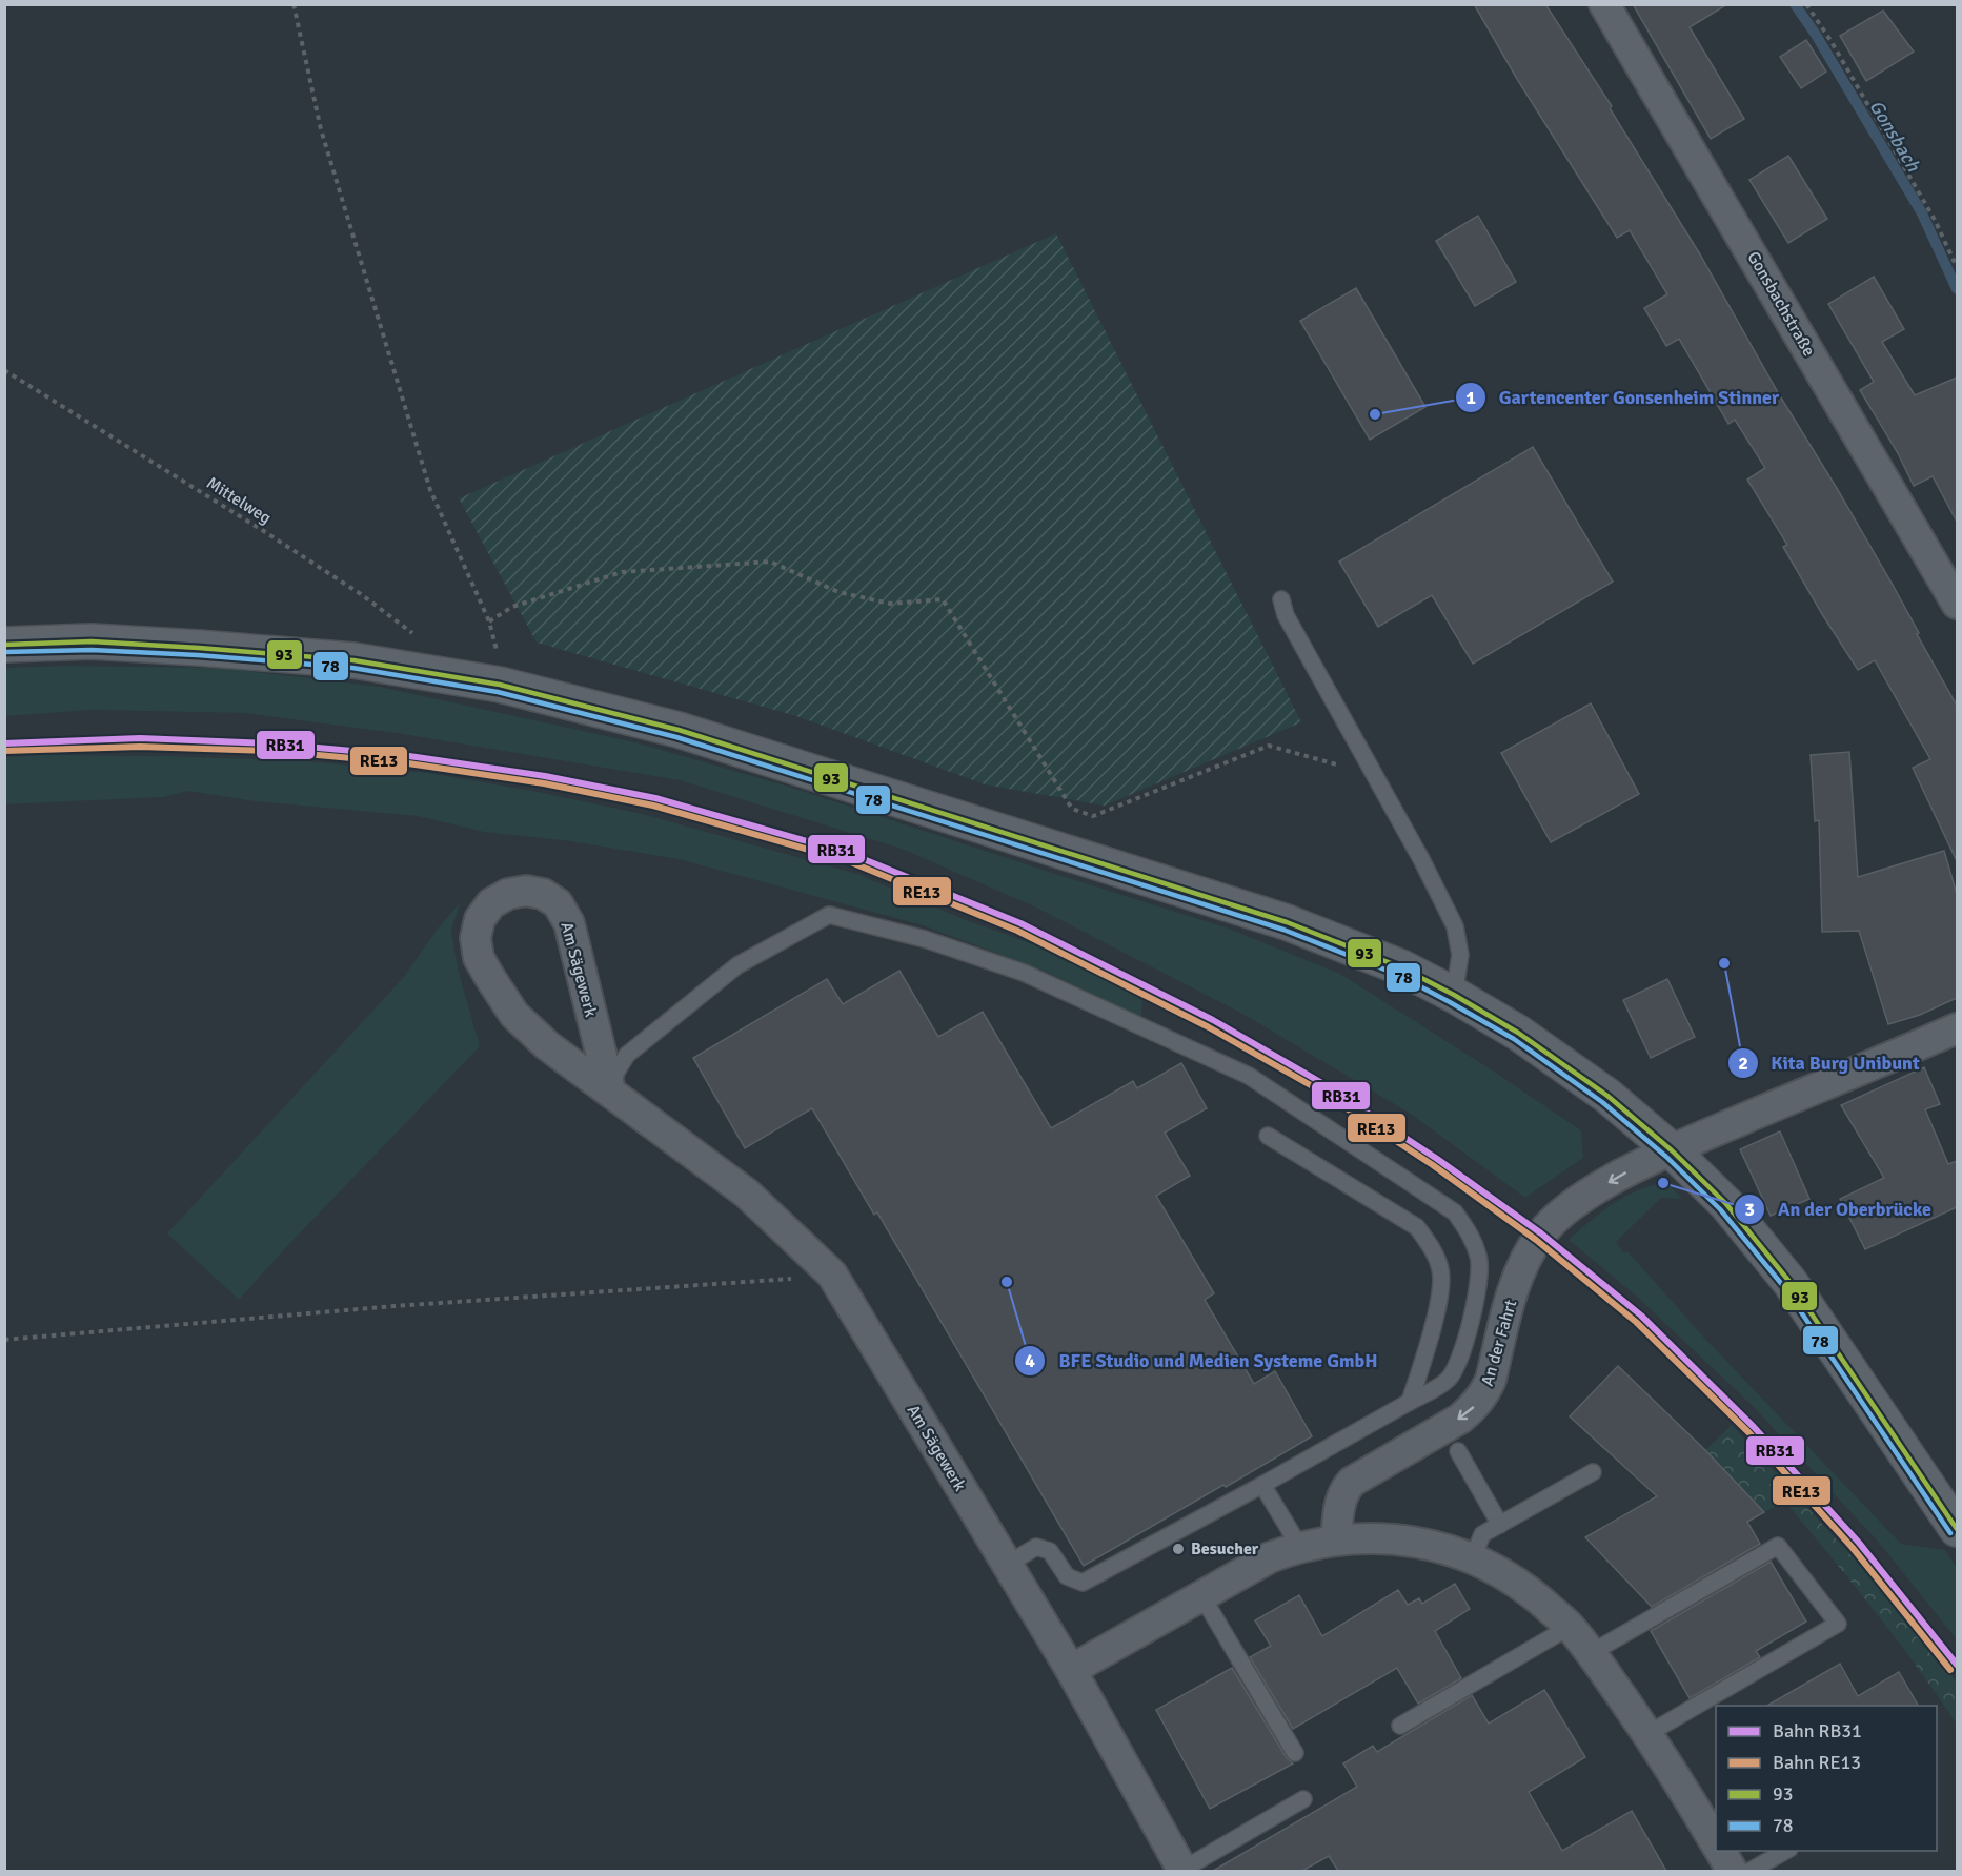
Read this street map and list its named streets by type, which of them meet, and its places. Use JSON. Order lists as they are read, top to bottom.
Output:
{
  "streets": {
    "street": ["Gonsbachstraße", "Am Sägewerk", "An der Fahrt"],
    "path": ["Mittelweg"]
  },
  "one_way": ["An der Fahrt"],
  "water": ["Gonsbach"],
  "places": [
    "Gartencenter Gonsenheim Stinner",
    "Kita Burg Unibunt",
    "An der Oberbrücke",
    "BFE Studio und Medien Systeme GmbH",
    "Besucher"
  ],
  "lines": [
    "transit line 93",
    "transit line 78",
    "rail line RB31",
    "rail line RE13"
  ],
  "legend": [
    "Bahn RB31",
    "Bahn RE13",
    "93",
    "78"
  ]
}
